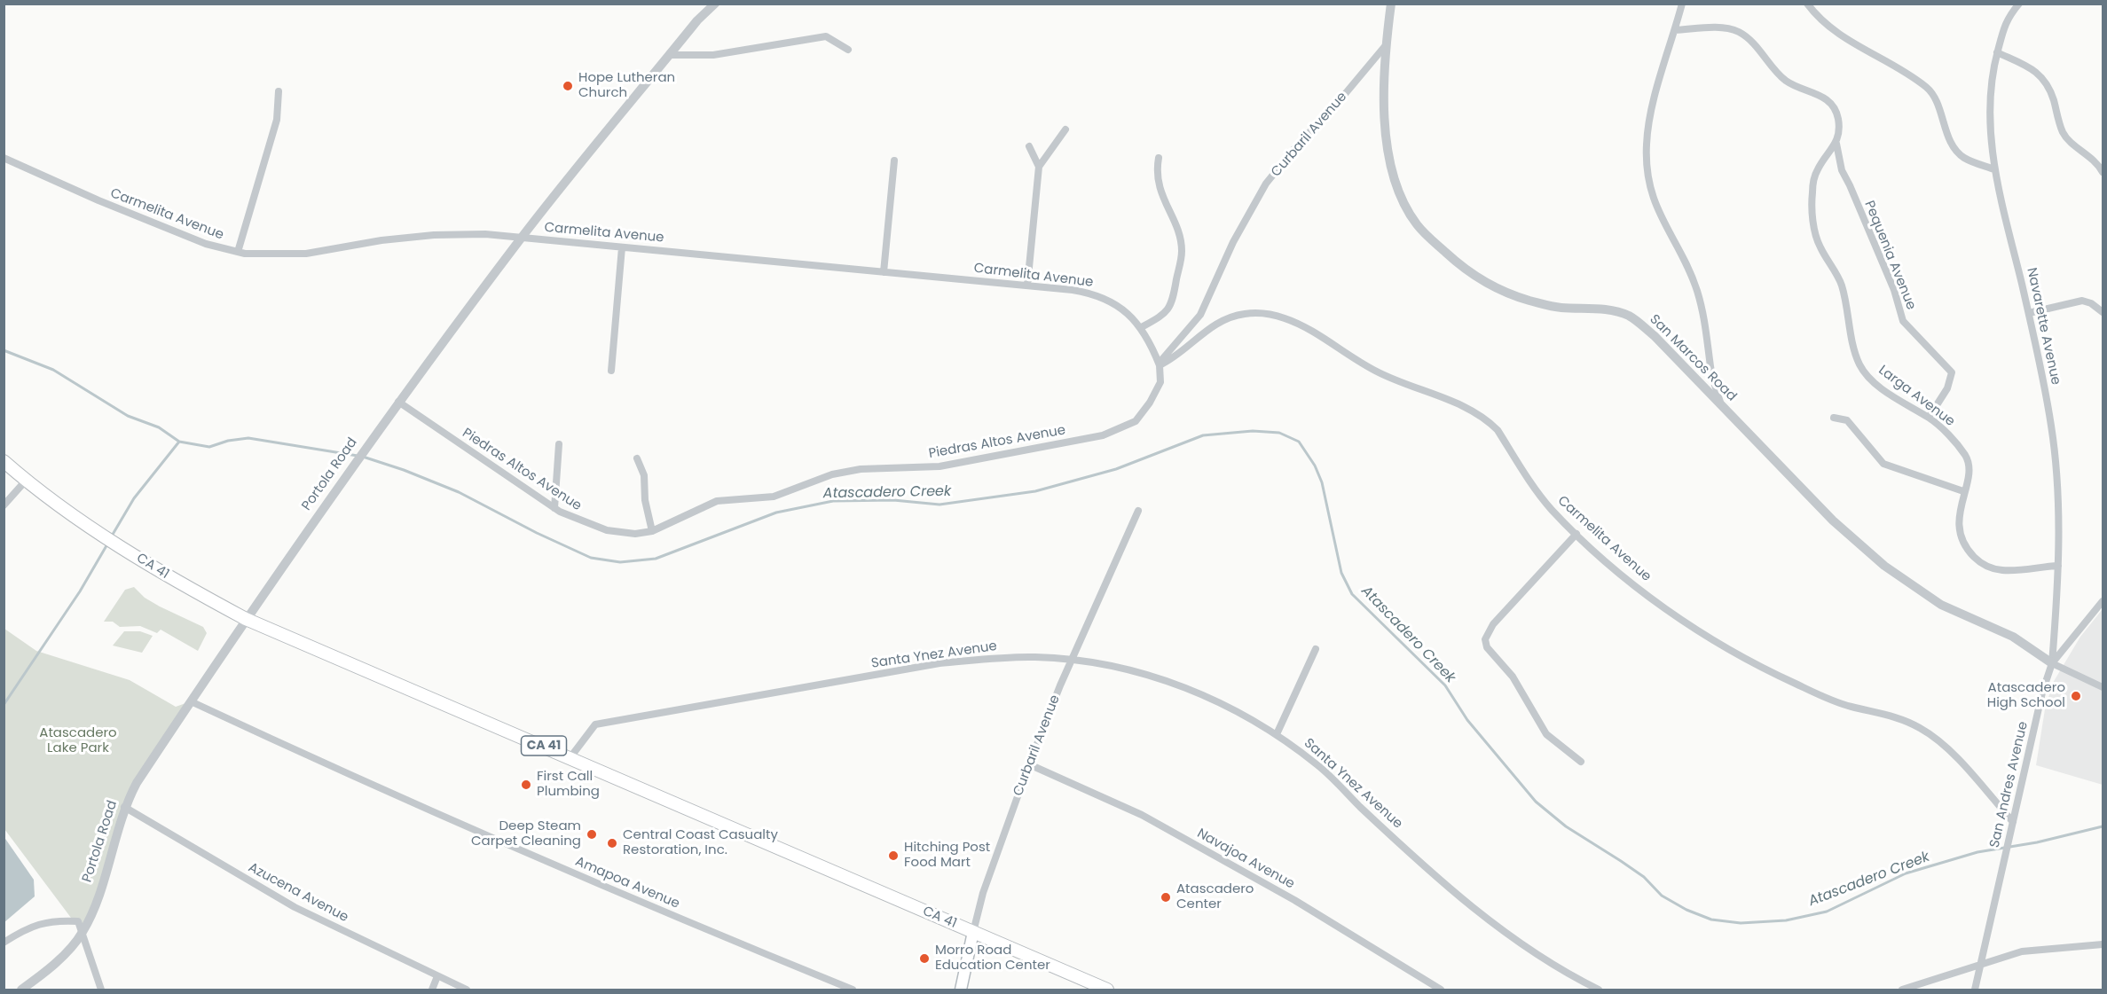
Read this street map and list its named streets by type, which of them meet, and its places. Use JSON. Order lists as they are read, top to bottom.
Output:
{
  "streets": {
    "main road": ["Curbaril Avenue", "CA 41"],
    "street": [
      "Carmelita Avenue",
      "Pequenia Avenue",
      "Navarette Avenue",
      "San Marcos Road",
      "Larga Avenue",
      "Piedras Altos Avenue",
      "Portola Road",
      "Santa Ynez Avenue",
      "San Andres Avenue",
      "Navajoa Avenue",
      "Amapoa Avenue",
      "Azucena Avenue"
    ]
  },
  "crossings": [
    ["Curbaril Avenue", "Carmelita Avenue"],
    ["Curbaril Avenue", "San Marcos Road"],
    ["Curbaril Avenue", "Piedras Altos Avenue"],
    ["Curbaril Avenue", "CA 41"],
    ["Curbaril Avenue", "Santa Ynez Avenue"],
    ["Curbaril Avenue", "Navajoa Avenue"],
    ["Carmelita Avenue", "Piedras Altos Avenue"],
    ["Carmelita Avenue", "Portola Road"],
    ["Carmelita Avenue", "San Andres Avenue"],
    ["Pequenia Avenue", "Larga Avenue"],
    ["Navarette Avenue", "San Marcos Road"],
    ["Navarette Avenue", "Larga Avenue"],
    ["Navarette Avenue", "San Andres Avenue"],
    ["San Marcos Road", "San Andres Avenue"],
    ["Piedras Altos Avenue", "Portola Road"],
    ["Portola Road", "CA 41"],
    ["Portola Road", "Amapoa Avenue"],
    ["Portola Road", "Azucena Avenue"],
    ["CA 41", "Santa Ynez Avenue"]
  ],
  "water": ["Atascadero Creek"],
  "parks": ["Atascadero Lake Park"],
  "places": [
    "Hope Lutheran Church",
    "Atascadero High School",
    "First Call Plumbing",
    "Deep Steam Carpet Cleaning",
    "Central Coast Casualty Restoration, Inc.",
    "Hitching Post Food Mart",
    "Atascadero Center",
    "Morro Road Education Center"
  ]
}
